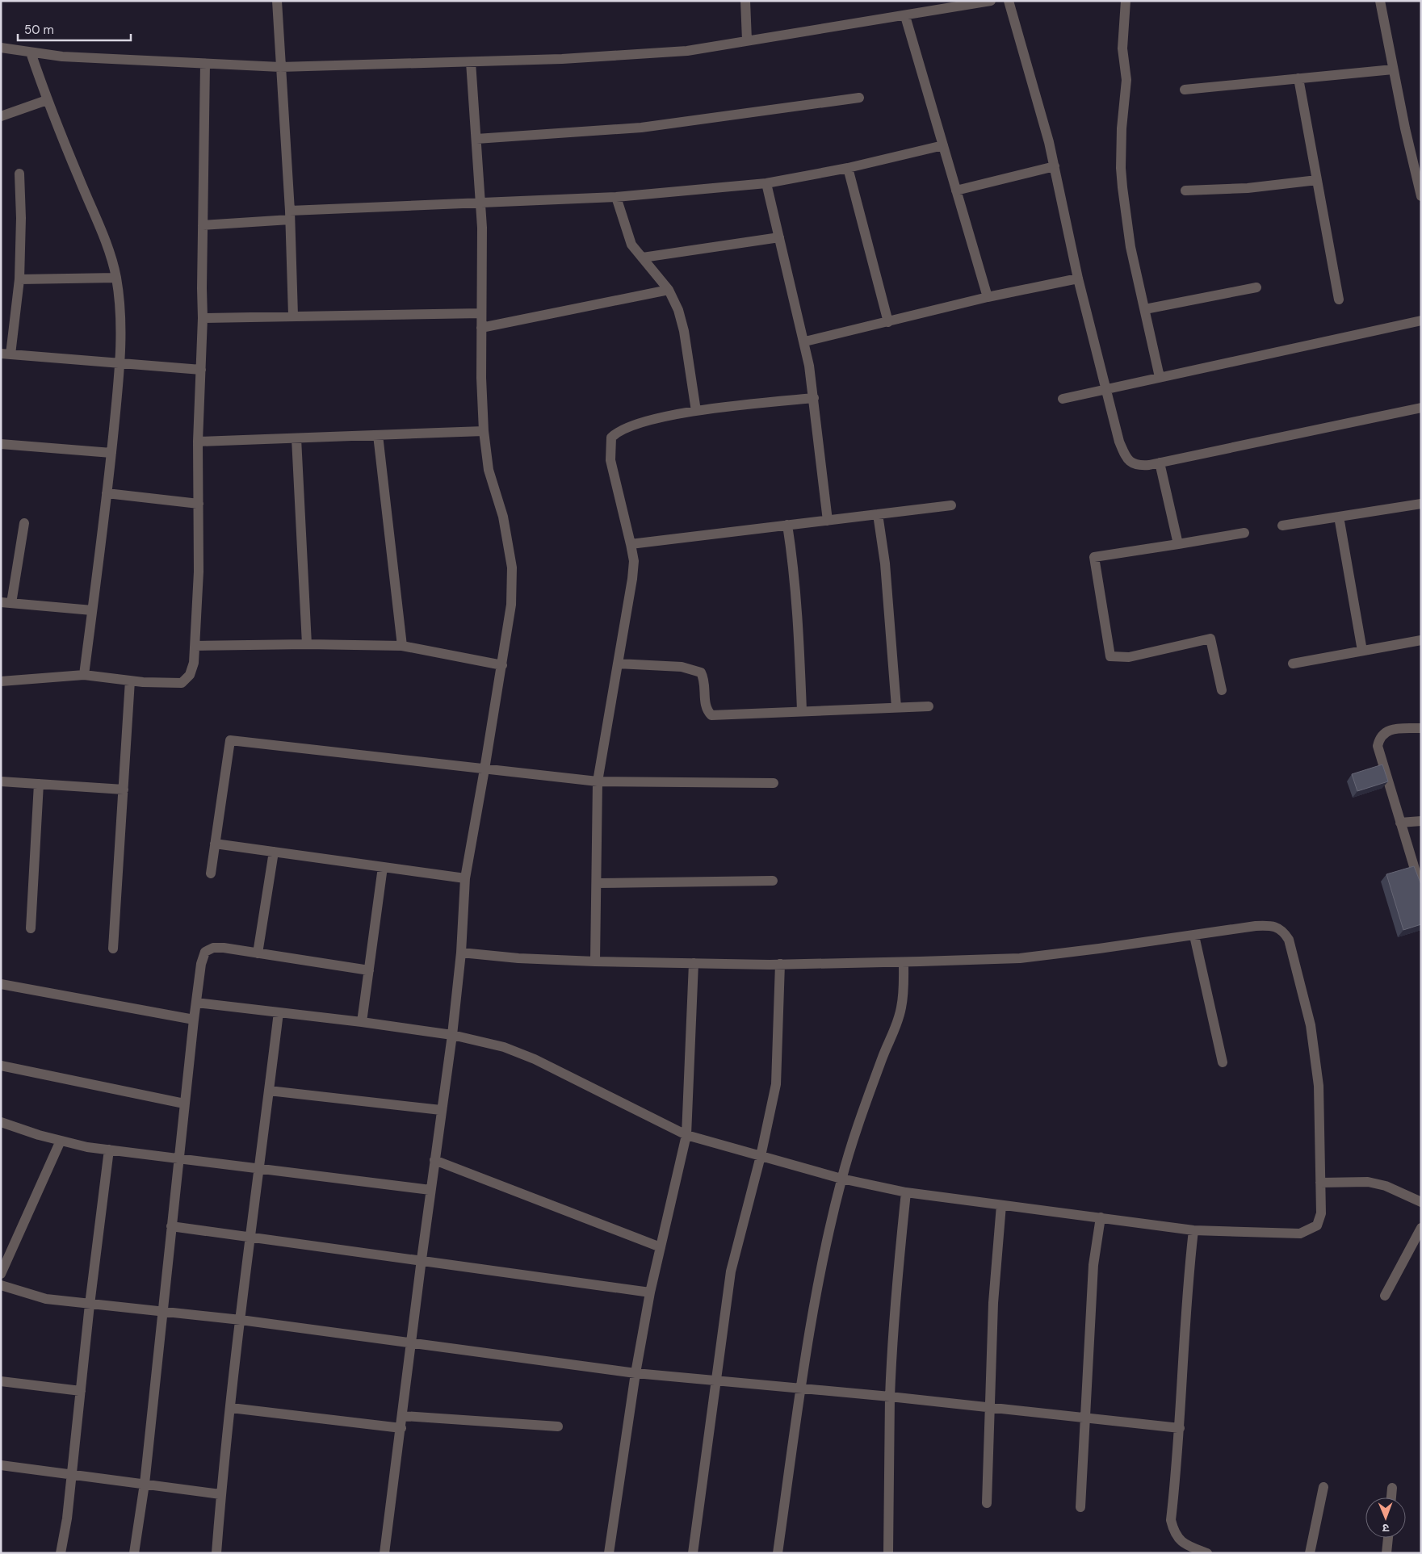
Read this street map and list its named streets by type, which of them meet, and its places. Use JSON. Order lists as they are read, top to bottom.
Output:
{
  "scale_bar": "50 m",
  "north": "bottom"
}
